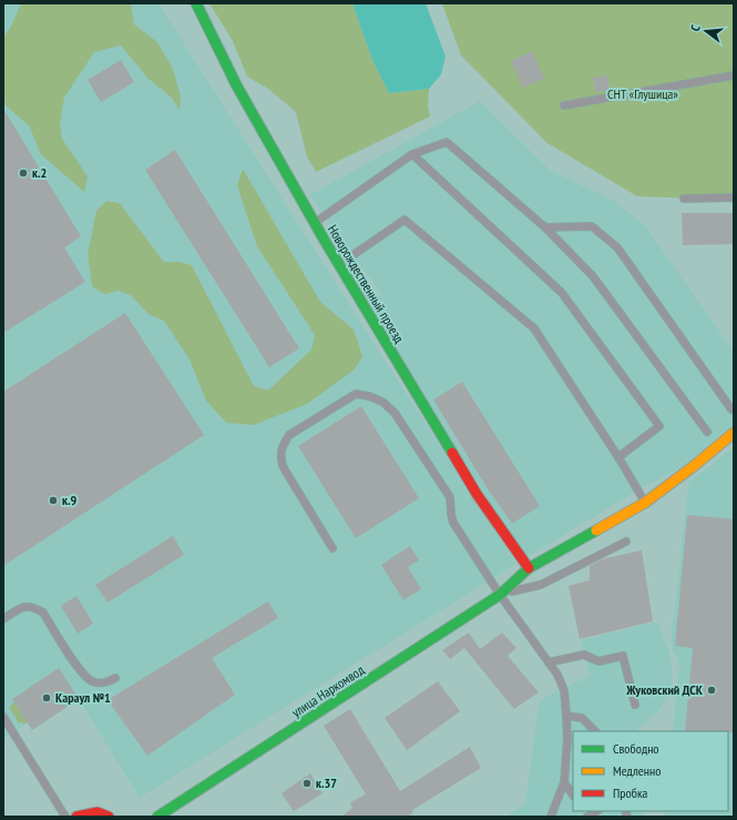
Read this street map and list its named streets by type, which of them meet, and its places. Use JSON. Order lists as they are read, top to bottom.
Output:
{
  "streets": {
    "street": ["Новорождественный проезд", "улица Наркомвод"]
  },
  "crossings": [
    ["Новорождественный проезд", "улица Наркомвод"]
  ],
  "parks": ["СНТ «Глушица»"],
  "places": [
    "к.2",
    "к.9",
    "Жуковский ДСК",
    "Караул №1",
    "к.37"
  ],
  "legend": ["Свободно", "Медленно", "Пробка"],
  "north": "left"
}
